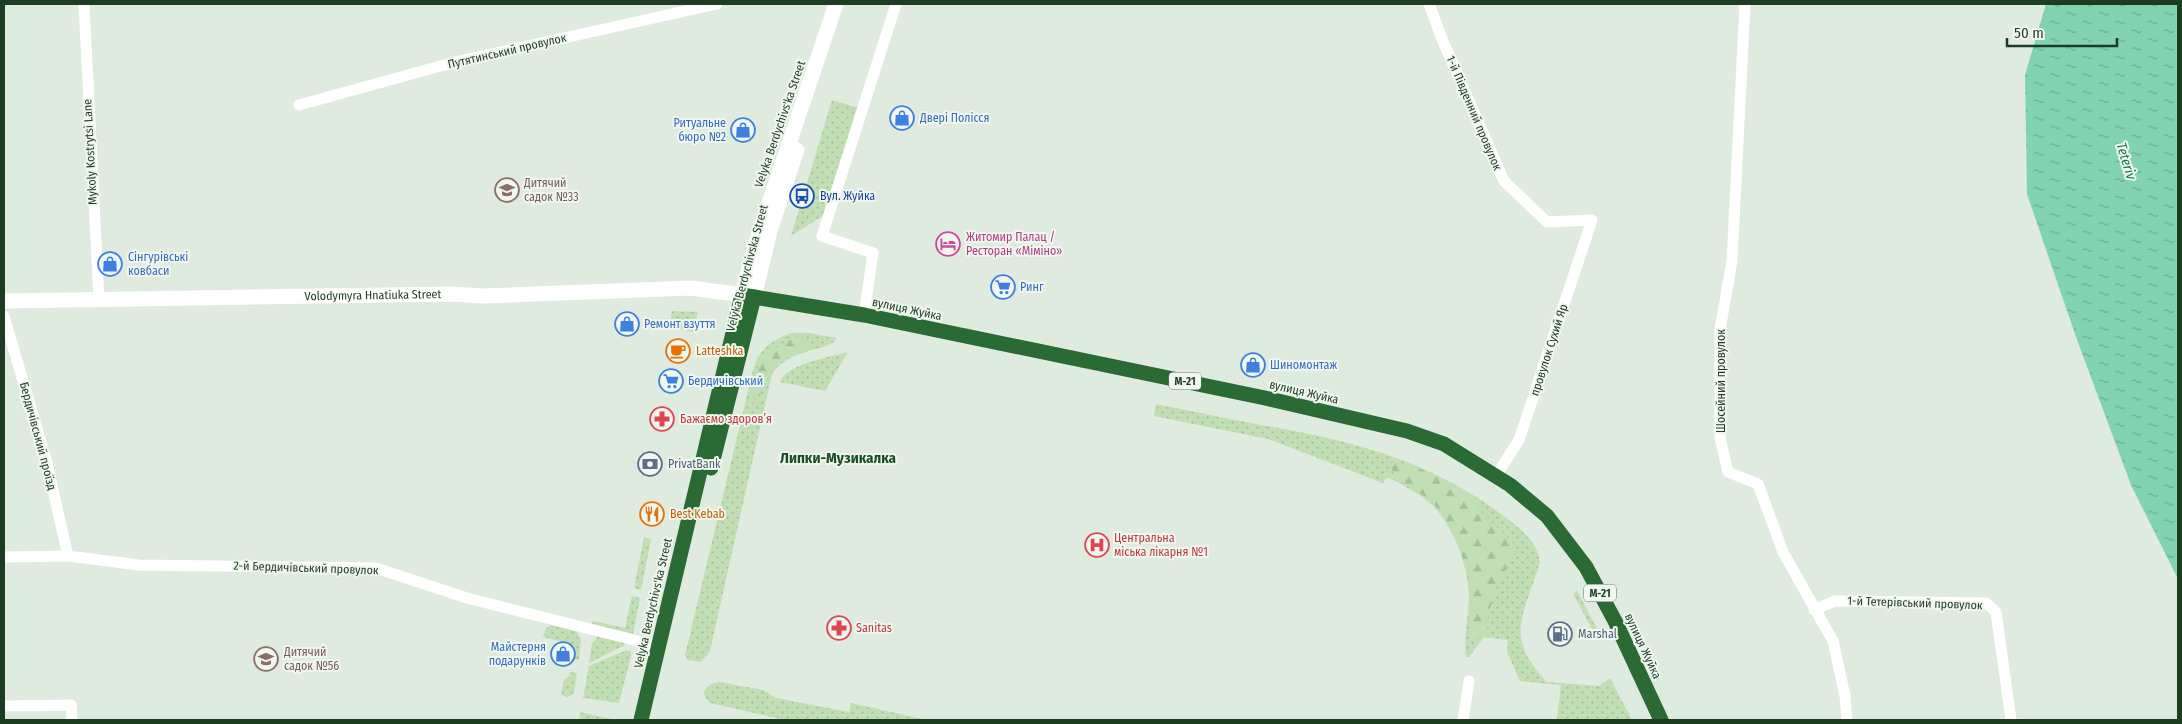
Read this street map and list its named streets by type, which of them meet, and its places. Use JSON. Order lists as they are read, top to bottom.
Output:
{
  "streets": {
    "highway": [
      "Velyka Berdychivs'ka Street",
      "Velyka Berdychivska Street",
      "вулиця Жуйка",
      "М-21"
    ],
    "main road": ["Volodymyra Hnatiuka Street"],
    "street": [
      "Путятинський провулок",
      "1-й Південний провулок",
      "Mykoly Kostrytsi Lane",
      "провулок Сухий Яр",
      "Шосейний провулок",
      "Бердичівський проїзд",
      "2-й Бердичівський провулок",
      "1-й Тетерівський провулок"
    ]
  },
  "crossings": [
    ["1-й Південний провулок", "провулок Сухий Яр"],
    ["Velyka Berdychivs'ka Street", "Velyka Berdychivska Street"],
    ["Velyka Berdychivs'ka Street", "Volodymyra Hnatiuka Street"],
    ["Velyka Berdychivs'ka Street", "вулиця Жуйка"],
    ["Velyka Berdychivs'ka Street", "2-й Бердичівський провулок"],
    ["Mykoly Kostrytsi Lane", "Volodymyra Hnatiuka Street"],
    ["Velyka Berdychivska Street", "Volodymyra Hnatiuka Street"],
    ["Velyka Berdychivska Street", "вулиця Жуйка"],
    ["Volodymyra Hnatiuka Street", "вулиця Жуйка"],
    ["вулиця Жуйка", "провулок Сухий Яр"],
    ["Шосейний провулок", "1-й Тетерівський провулок"],
    ["Бердичівський проїзд", "2-й Бердичівський провулок"]
  ],
  "districts": ["Липки-Музикалка"],
  "water": ["Teteriv"],
  "places": {
    "shop": [
      "Двері Полісся",
      "Ритуальне бюро №2",
      "Сінгурівські ковбаси",
      "Ремонт взуття",
      "Шиномонтаж",
      "Майстерня подарунків"
    ],
    "school or university": ["Дитячий садок №33", "Дитячий садок №56"],
    "bus stop": ["Вул. Жуйка"],
    "hotel": ["Житомир Палац / Ресторан «Міміно»"],
    "supermarket": ["Ринг", "Бердичівський"],
    "cafe": ["Latteshka"],
    "pharmacy": ["Бажаємо здоровʼя", "Sanitas"],
    "bank": ["PrivatBank"],
    "restaurant": ["Best Kebab"],
    "hospital": ["Центральна міська лікарня №1"],
    "fuel station": ["Marshal"]
  },
  "scale_bar": "50 m"
}
